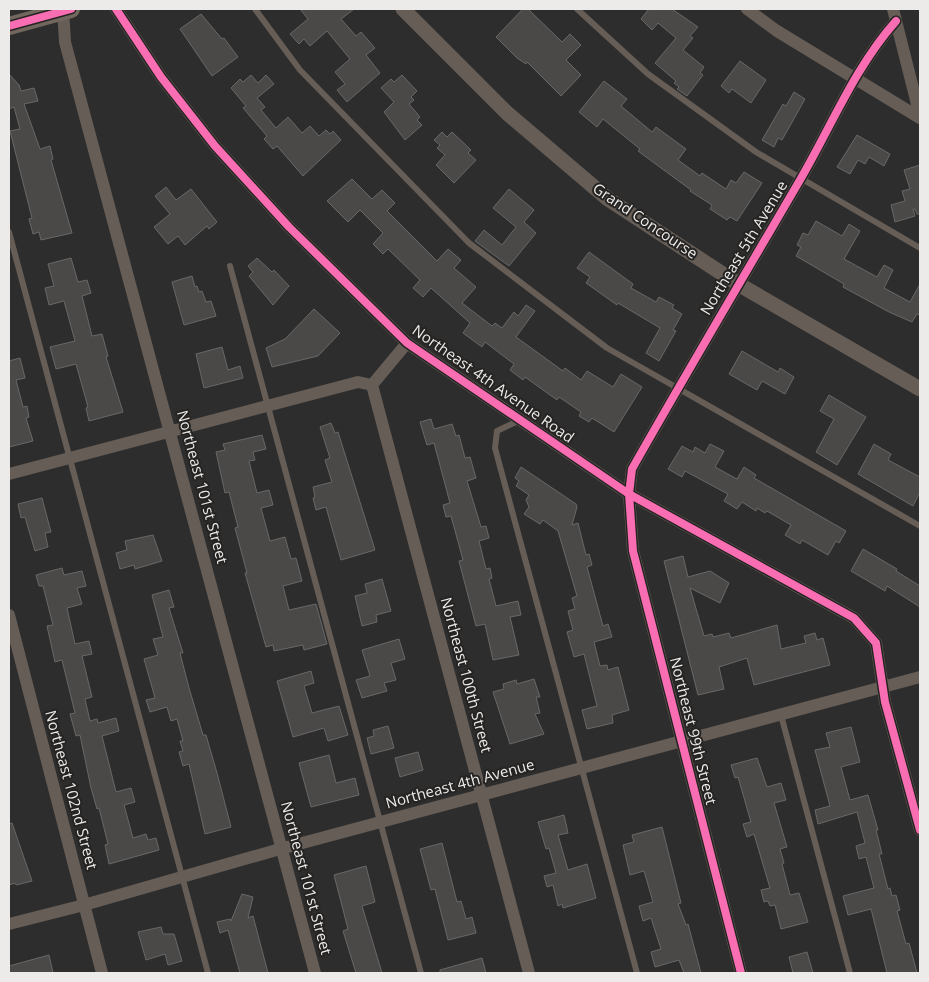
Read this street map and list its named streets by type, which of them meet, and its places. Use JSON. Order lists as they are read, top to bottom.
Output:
{
  "streets": {
    "street": [
      "Grand Concourse",
      "Northeast 5th Avenue",
      "Northeast 4th Avenue Road",
      "Northeast 101st Street",
      "Northeast 100th Street",
      "Northeast 99th Street",
      "Northeast 4th Avenue",
      "Northeast 102nd Street"
    ]
  },
  "crossings": [
    ["Grand Concourse", "Northeast 5th Avenue"],
    ["Northeast 5th Avenue", "Northeast 4th Avenue Road"],
    ["Northeast 5th Avenue", "Northeast 99th Street"],
    ["Northeast 4th Avenue Road", "Northeast 99th Street"],
    ["Northeast 4th Avenue Road", "Northeast 4th Avenue"],
    ["Northeast 101st Street", "Northeast 4th Avenue"],
    ["Northeast 100th Street", "Northeast 4th Avenue"],
    ["Northeast 99th Street", "Northeast 4th Avenue"],
    ["Northeast 4th Avenue", "Northeast 102nd Street"]
  ]
}
